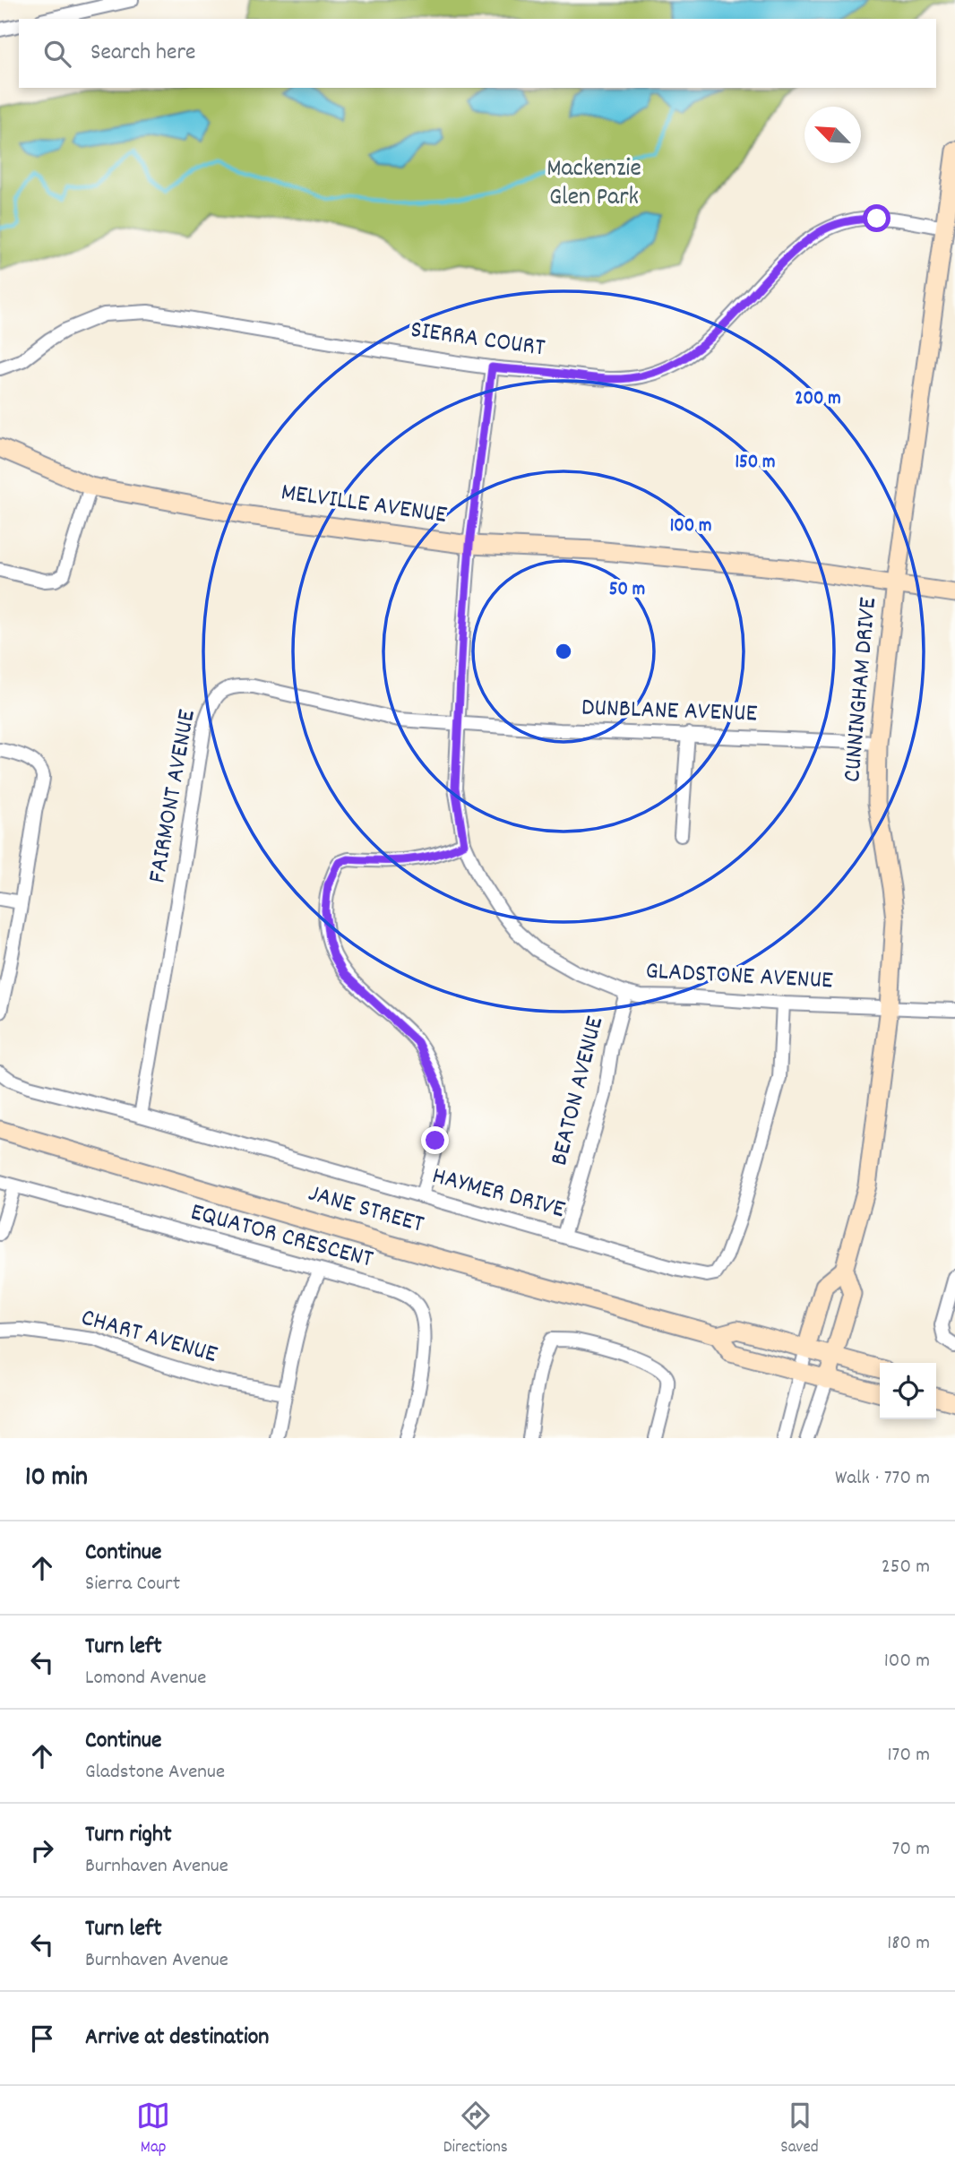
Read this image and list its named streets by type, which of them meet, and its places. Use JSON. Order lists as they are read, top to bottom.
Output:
{
  "streets": {
    "street": [
      "SIERRA COURT",
      "MELVILLE AVENUE",
      "CUNNINGHAM DRIVE",
      "DUNBLANE AVENUE",
      "FAIRMONT AVENUE",
      "GLADSTONE AVENUE",
      "BEATON AVENUE",
      "HAYMER DRIVE",
      "JANE STREET",
      "EQUATOR CRESCENT",
      "CHART AVENUE"
    ]
  },
  "crossings": [
    ["SIERRA COURT", "CUNNINGHAM DRIVE"],
    ["SIERRA COURT", "GLADSTONE AVENUE"],
    ["MELVILLE AVENUE", "CUNNINGHAM DRIVE"],
    ["MELVILLE AVENUE", "GLADSTONE AVENUE"],
    ["CUNNINGHAM DRIVE", "DUNBLANE AVENUE"],
    ["CUNNINGHAM DRIVE", "GLADSTONE AVENUE"],
    ["CUNNINGHAM DRIVE", "JANE STREET"],
    ["DUNBLANE AVENUE", "FAIRMONT AVENUE"],
    ["DUNBLANE AVENUE", "GLADSTONE AVENUE"],
    ["FAIRMONT AVENUE", "GLADSTONE AVENUE"],
    ["FAIRMONT AVENUE", "HAYMER DRIVE"],
    ["GLADSTONE AVENUE", "BEATON AVENUE"],
    ["GLADSTONE AVENUE", "HAYMER DRIVE"],
    ["BEATON AVENUE", "HAYMER DRIVE"]
  ],
  "parks": ["Mackenzie Glen Park"],
  "north": "top left",
  "page": {
    "search": "Search here",
    "heading": ["10 min", "Walk · 770 m"],
    "list": [
      ["Continue", "Sierra Court", "250 m"],
      ["Turn left", "Lomond Avenue", "100 m"],
      ["Continue", "Gladstone Avenue", "170 m"],
      ["Turn right", "Burnhaven Avenue", "70 m"],
      ["Turn left", "Burnhaven Avenue", "180 m"],
      "Arrive at destination"
    ],
    "nav": ["Map", "Directions", "Saved"]
  },
  "rings": [
    "200 m",
    "150 m",
    "100 m",
    "50 m"
  ]
}
